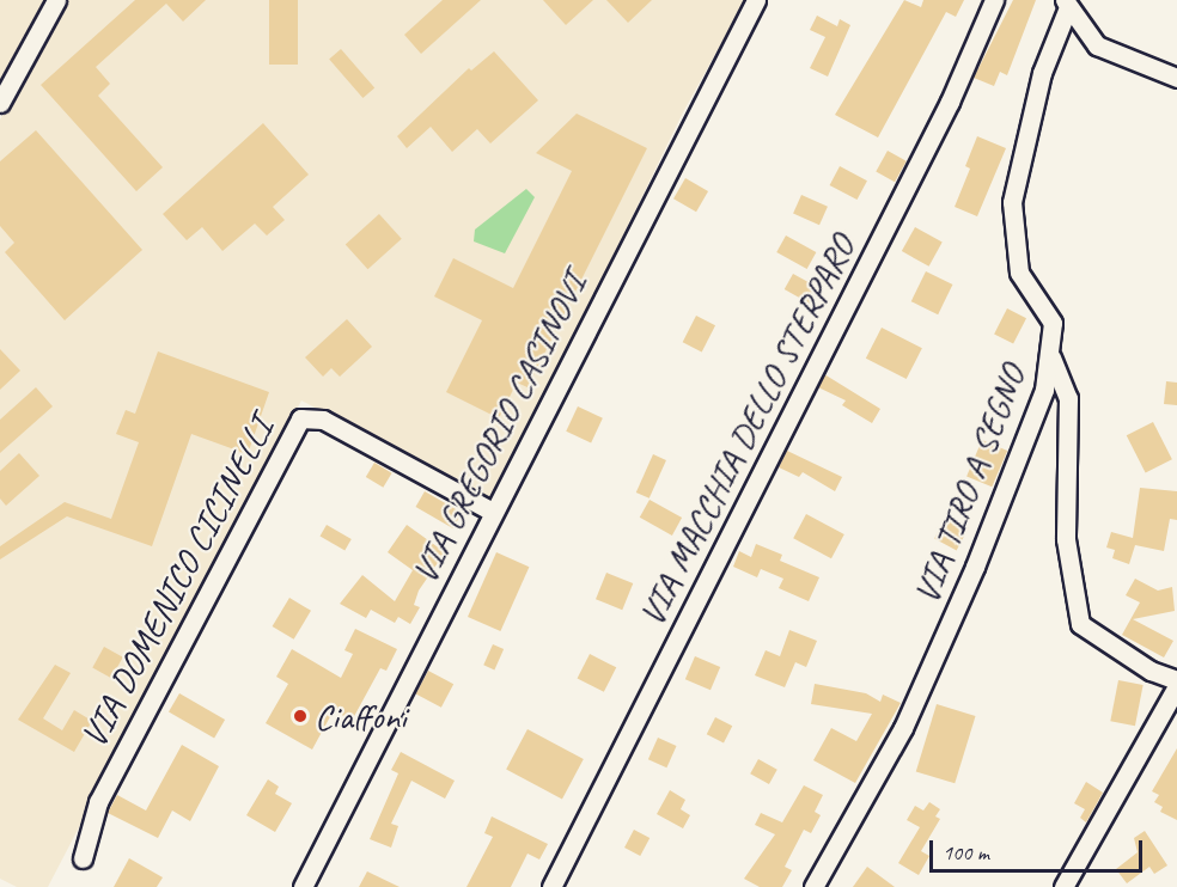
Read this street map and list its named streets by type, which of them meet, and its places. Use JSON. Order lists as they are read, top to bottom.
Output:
{
  "streets": {
    "street": [
      "VIA GREGORIO CASINOVI",
      "VIA MACCHIA DELLO STERPARO",
      "VIA TIRO A SEGNO",
      "VIA DOMENICO CICINELLI"
    ]
  },
  "crossings": [
    ["VIA GREGORIO CASINOVI", "VIA DOMENICO CICINELLI"]
  ],
  "places": ["Ciaffoni"],
  "scale_bar": "100 m"
}
